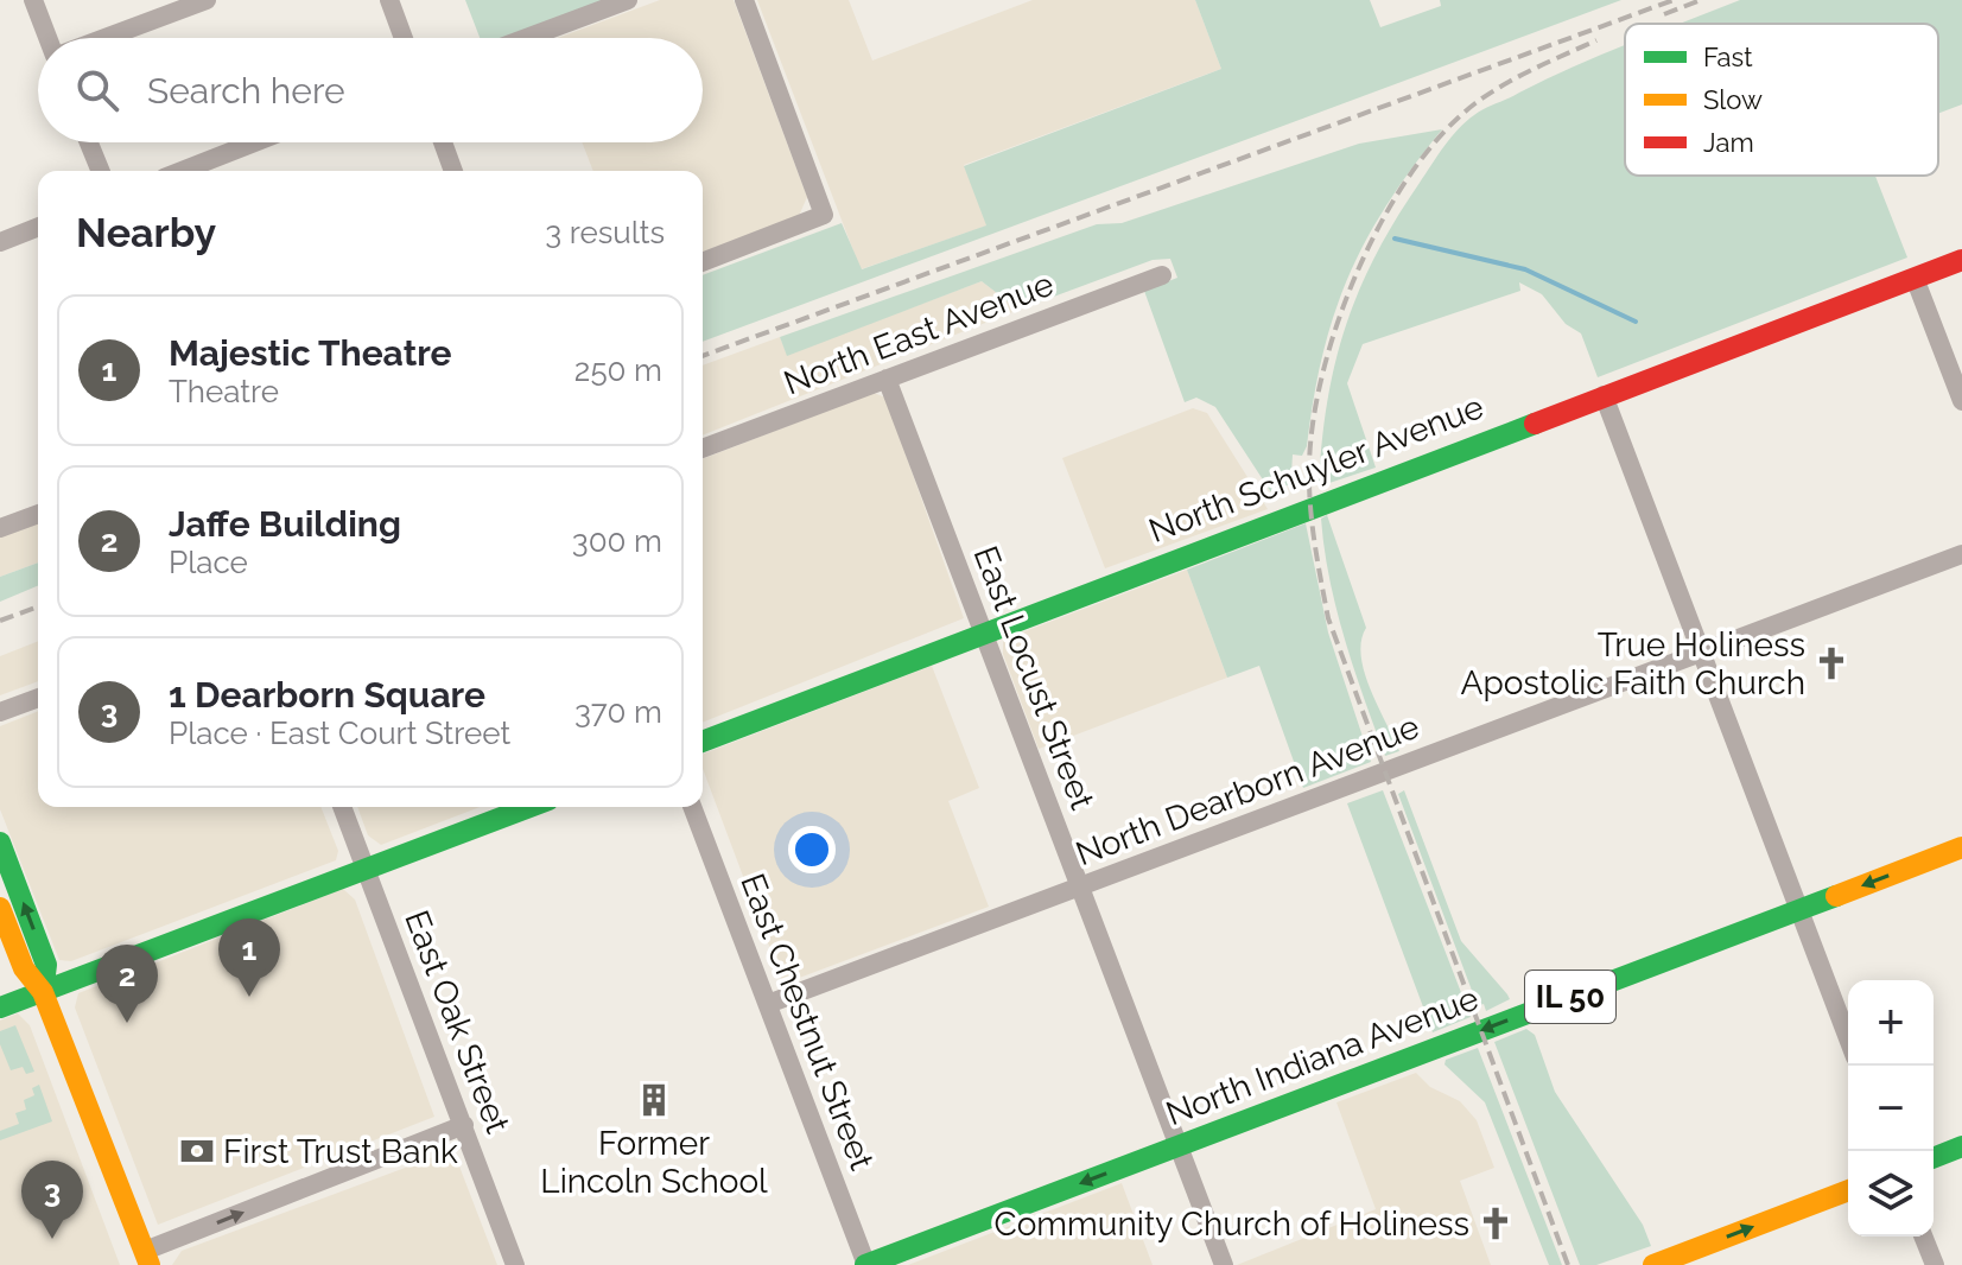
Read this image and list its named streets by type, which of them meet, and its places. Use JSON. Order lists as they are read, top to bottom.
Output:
{
  "streets": {
    "main road": ["North Schuyler Avenue", "IL 50", "North Indiana Avenue"],
    "street": [
      "North East Avenue",
      "East Locust Street",
      "North Dearborn Avenue",
      "East Oak Street",
      "East Chestnut Street"
    ]
  },
  "crossings": [
    ["North East Avenue", "East Locust Street"],
    ["North Schuyler Avenue", "East Locust Street"],
    ["East Locust Street", "North Dearborn Avenue"],
    ["East Locust Street", "North Indiana Avenue"],
    ["North Dearborn Avenue", "East Chestnut Street"],
    ["East Chestnut Street", "North Indiana Avenue"]
  ],
  "one_way": ["North Indiana Avenue"],
  "places": {
    "church": ["True Holiness Apostolic Faith Church", "Community Church of Holiness"],
    "building": ["Former Lincoln School"],
    "bank": ["First Trust Bank"]
  },
  "legend": ["Fast", "Slow", "Jam"],
  "page": {
    "search": "Search here",
    "heading": ["Nearby", "3 results"],
    "list": [
      {
        "mark": "1",
        "name": "Majestic Theatre",
        "note": "Theatre",
        "value": "250 m"
      },
      {
        "mark": "2",
        "name": "Jaffe Building",
        "note": "Place",
        "value": "300 m"
      },
      {
        "mark": "3",
        "name": "1 Dearborn Square",
        "note": "Place · East Court Street",
        "value": "370 m"
      }
    ],
    "pins": ["1", "2", "3"],
    "map_buttons": ["+", "−"]
  }
}
